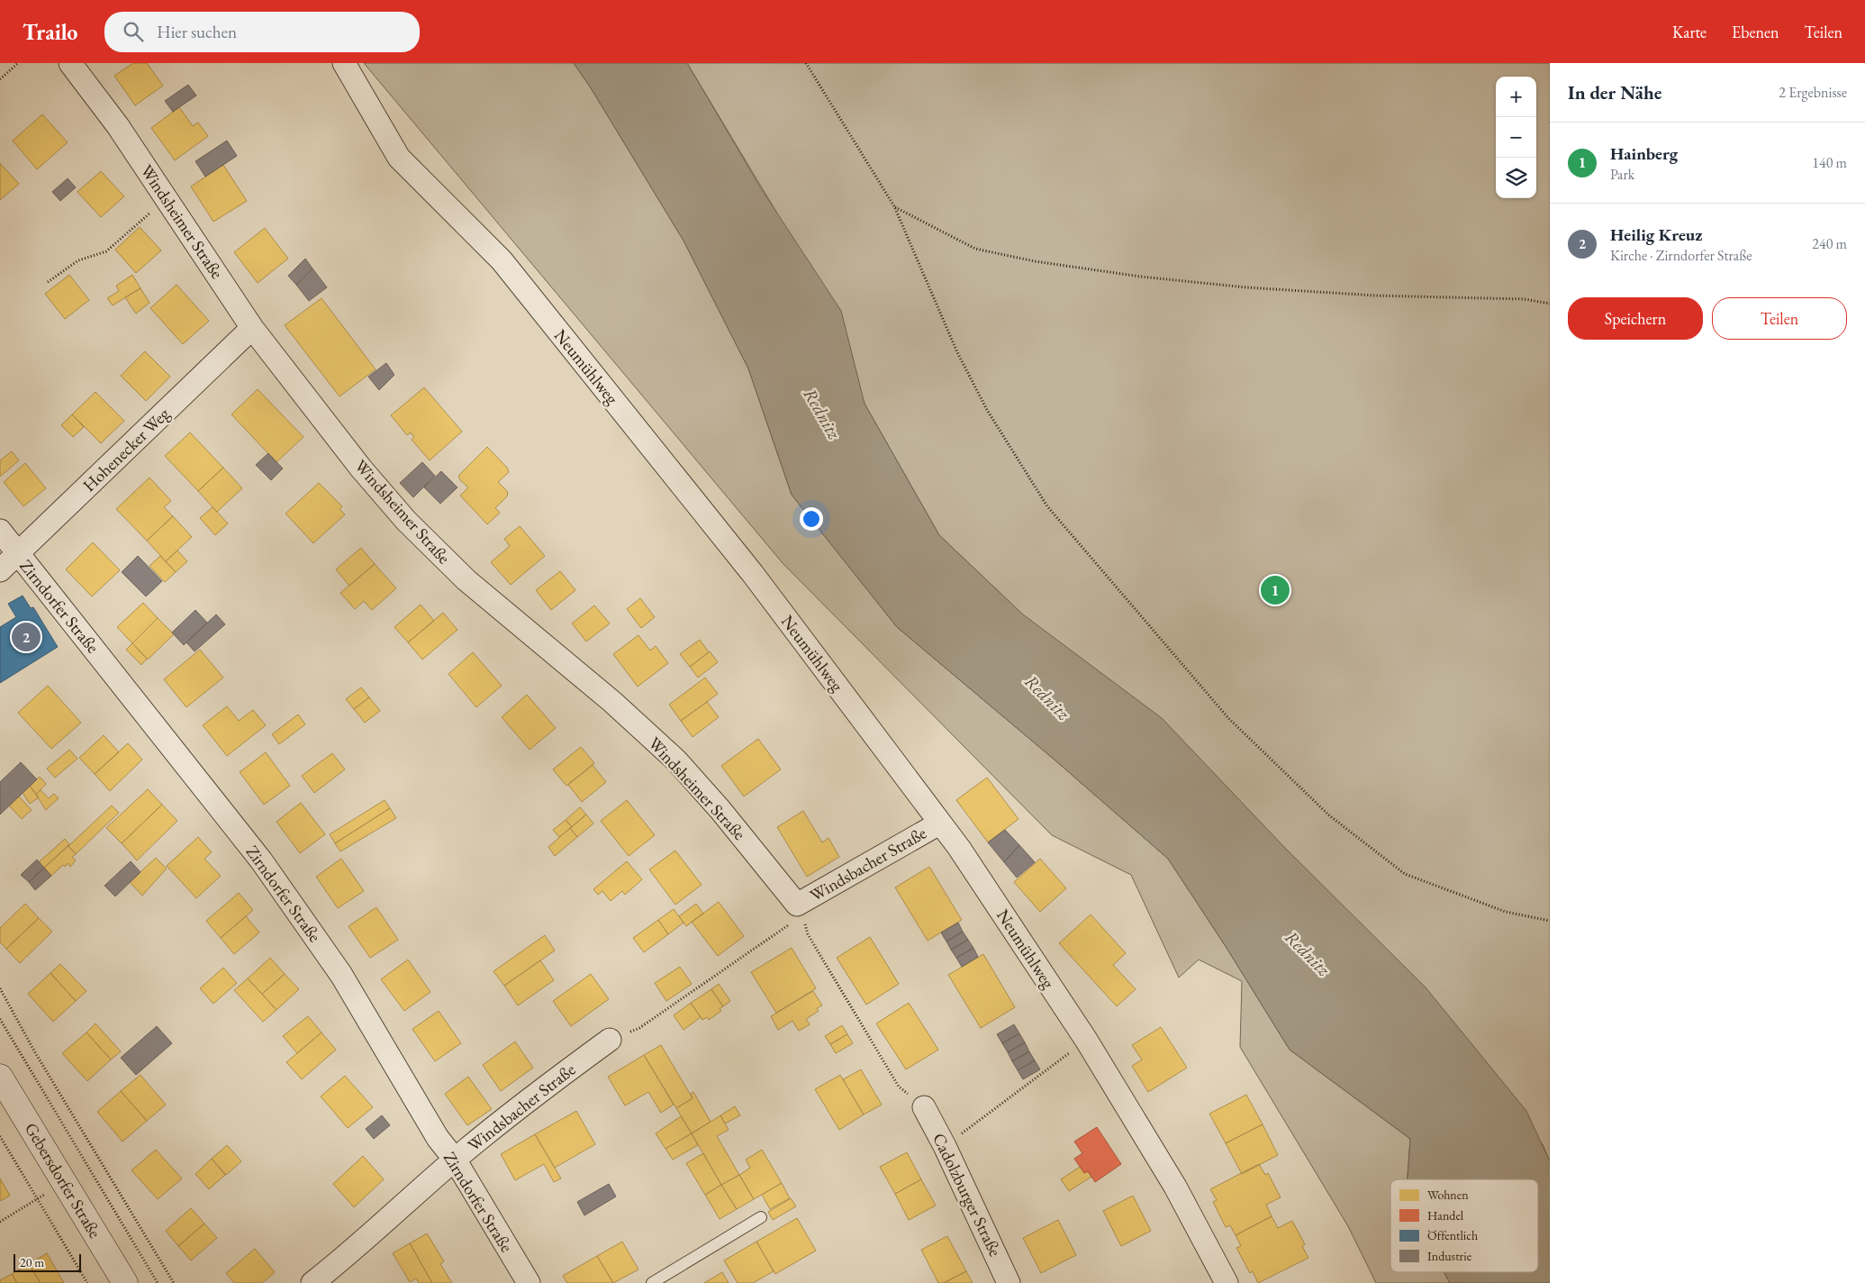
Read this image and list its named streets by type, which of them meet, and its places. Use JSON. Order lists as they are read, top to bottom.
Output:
{
  "streets": {
    "main road": ["Gebersdorfer Straße"],
    "street": [
      "Windsheimer Straße",
      "Neumühlweg",
      "Hohenecker Weg",
      "Zirndorfer Straße",
      "Windsbacher Straße",
      "Cadolzburger Straße"
    ]
  },
  "crossings": [
    ["Windsheimer Straße", "Hohenecker Weg"],
    ["Windsheimer Straße", "Windsbacher Straße"],
    ["Neumühlweg", "Windsbacher Straße"],
    ["Hohenecker Weg", "Zirndorfer Straße"],
    ["Zirndorfer Straße", "Windsbacher Straße"]
  ],
  "water": ["Rednitz"],
  "legend": [
    "Wohnen",
    "Handel",
    "Öffentlich",
    "Industrie"
  ],
  "scale_bar": "20 m",
  "page": {
    "header": "Trailo",
    "search": "Hier suchen",
    "nav": ["Karte", "Ebenen", "Teilen"],
    "heading": ["In der Nähe", "2 Ergebnisse"],
    "map_buttons": ["+", "−"],
    "list": [
      {
        "mark": "1",
        "name": "Hainberg",
        "note": "Park",
        "value": "140 m"
      },
      {
        "mark": "2",
        "name": "Heilig Kreuz",
        "note": "Kirche · Zirndorfer Straße",
        "value": "240 m"
      }
    ],
    "buttons": ["Speichern", "Teilen"],
    "pins": ["1", "2"],
    "scale": "20 m"
  }
}
